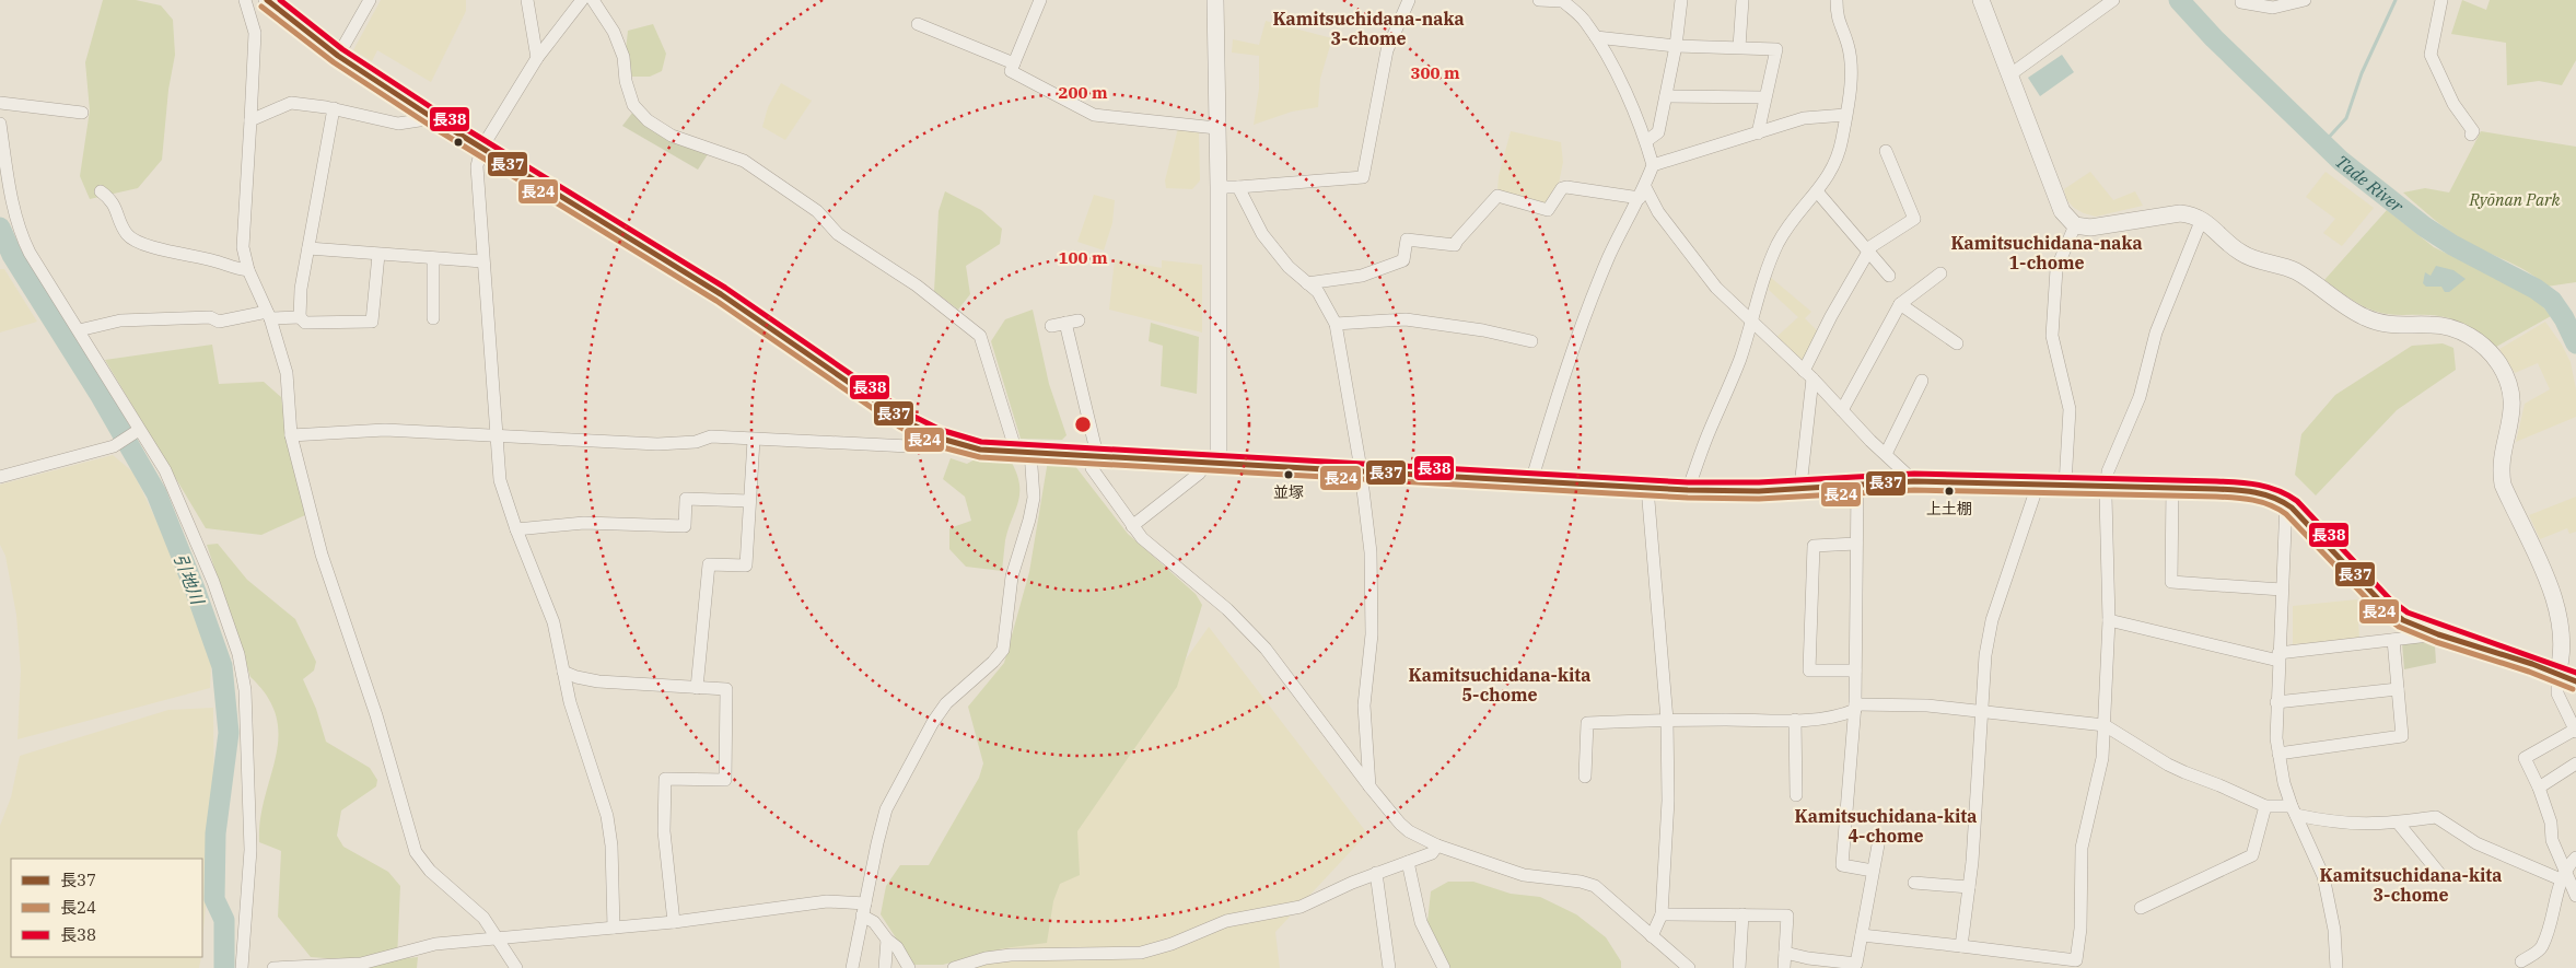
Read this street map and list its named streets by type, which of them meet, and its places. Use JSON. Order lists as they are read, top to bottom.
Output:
{
  "districts": [
    "Kamitsuchidana-naka 3-chome",
    "Kamitsuchidana-naka 1-chome",
    "Kamitsuchidana-kita 5-chome",
    "Kamitsuchidana-kita 4-chome",
    "Kamitsuchidana-kita 3-chome"
  ],
  "water": ["Tade River", "引地川"],
  "parks": ["Ryōnan Park"],
  "places": ["並塚", "上土棚"],
  "lines": ["transit line 長37", "transit line 長38", "transit line 長24"],
  "legend": ["長37", "長24", "長38"],
  "rings": ["300 m", "200 m", "100 m"]
}
